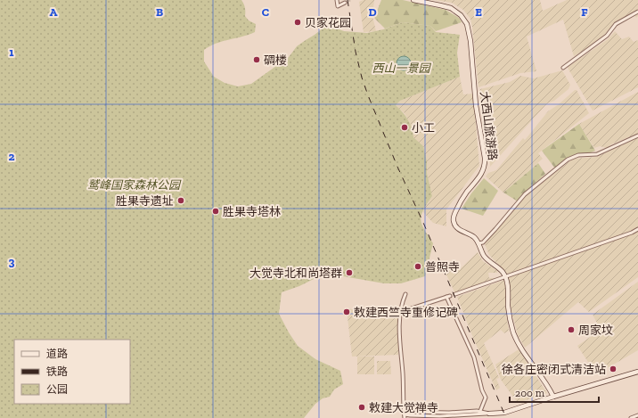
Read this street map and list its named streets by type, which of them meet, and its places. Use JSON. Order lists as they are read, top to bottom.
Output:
{
  "streets": {
    "street": ["大西山旅游路"]
  },
  "parks": ["西山一景园", "鹫峰国家森林公园"],
  "places": [
    "贝家花园",
    "碉楼",
    "小工",
    "胜果寺遗址",
    "胜果寺塔林",
    "普照寺",
    "大觉寺北和尚塔群",
    "敕建西竺寺重修记碑",
    "周家坟",
    "徐各庄密闭式清洁站",
    "敕建大觉禅寺"
  ],
  "legend": ["道路", "铁路", "公园"],
  "scale_bar": "200 m",
  "grid": {
    "columns": [
      "A",
      "B",
      "C",
      "D",
      "E",
      "F"
    ],
    "rows": ["1", "2", "3"]
  }
}
